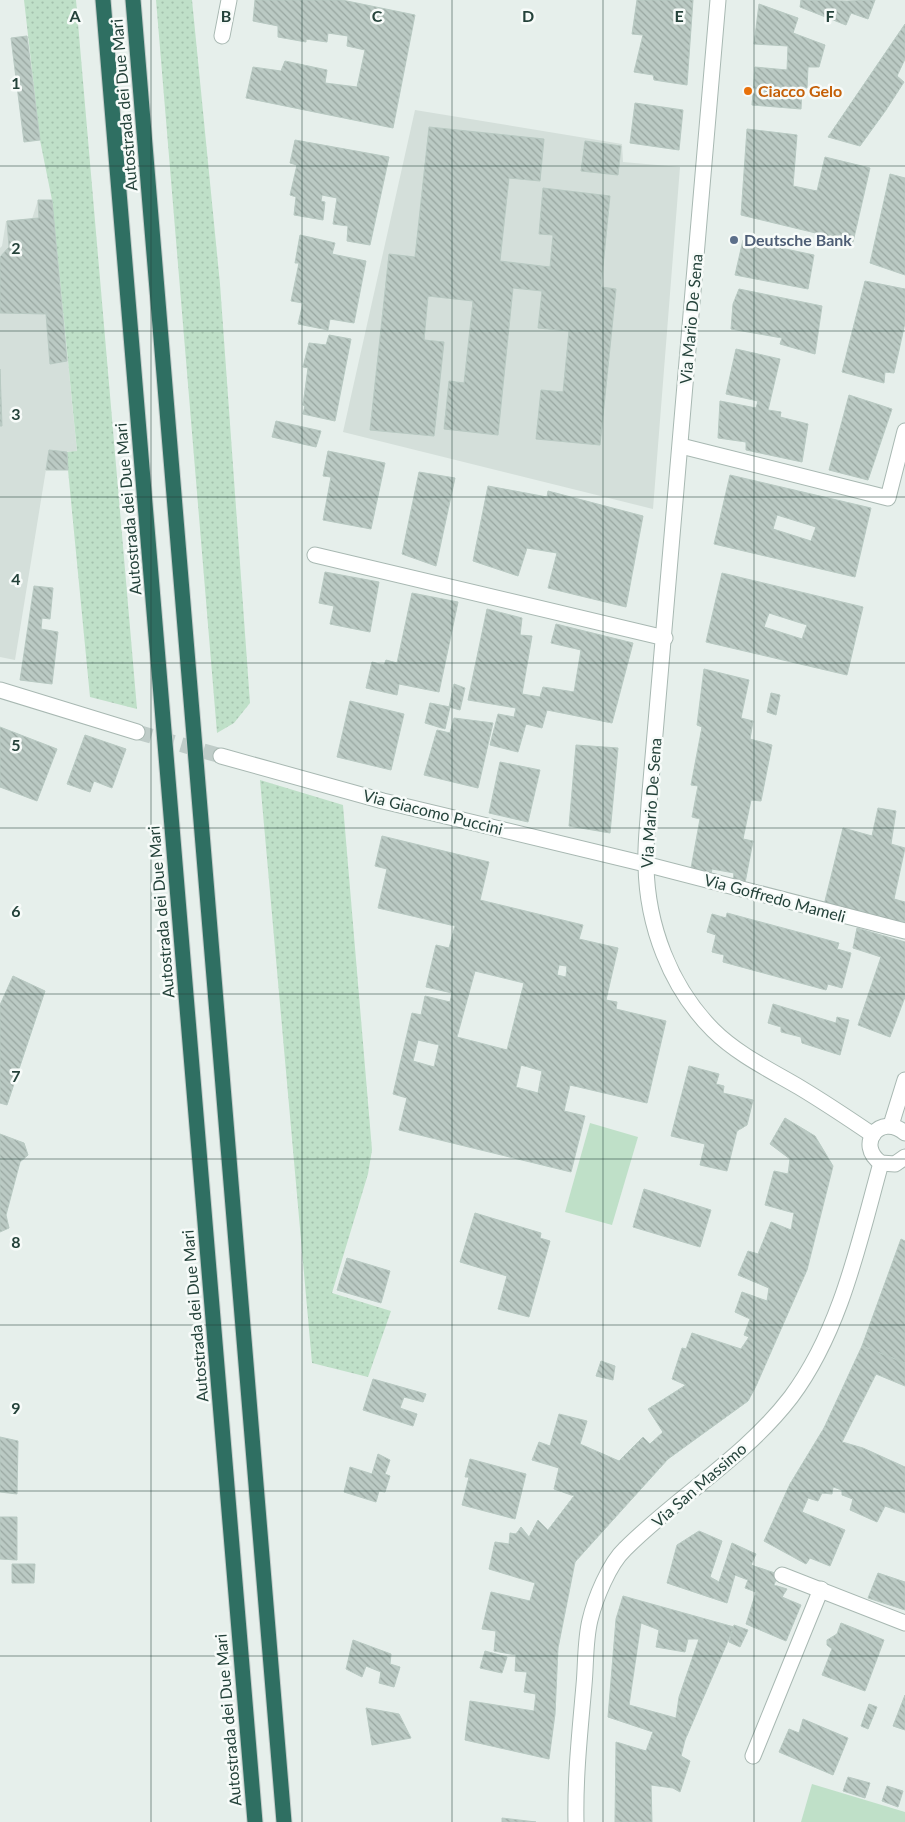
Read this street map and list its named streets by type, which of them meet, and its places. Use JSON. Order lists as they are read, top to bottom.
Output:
{
  "streets": {
    "highway": ["Autostrada dei Due Mari"],
    "street": [
      "Via Mario De Sena",
      "Via Giacomo Puccini",
      "Via Goffredo Mameli",
      "Via San Massimo"
    ]
  },
  "crossings": [
    ["Via Mario De Sena", "Via Giacomo Puccini"],
    ["Via Mario De Sena", "Via Goffredo Mameli"],
    ["Via Giacomo Puccini", "Via Goffredo Mameli"]
  ],
  "places": ["Ciacco Gelo", "Deutsche Bank"],
  "grid": {
    "columns": [
      "A",
      "B",
      "C",
      "D",
      "E",
      "F"
    ],
    "rows": [
      "1",
      "2",
      "3",
      "4",
      "5",
      "6",
      "7",
      "8",
      "9"
    ]
  }
}
